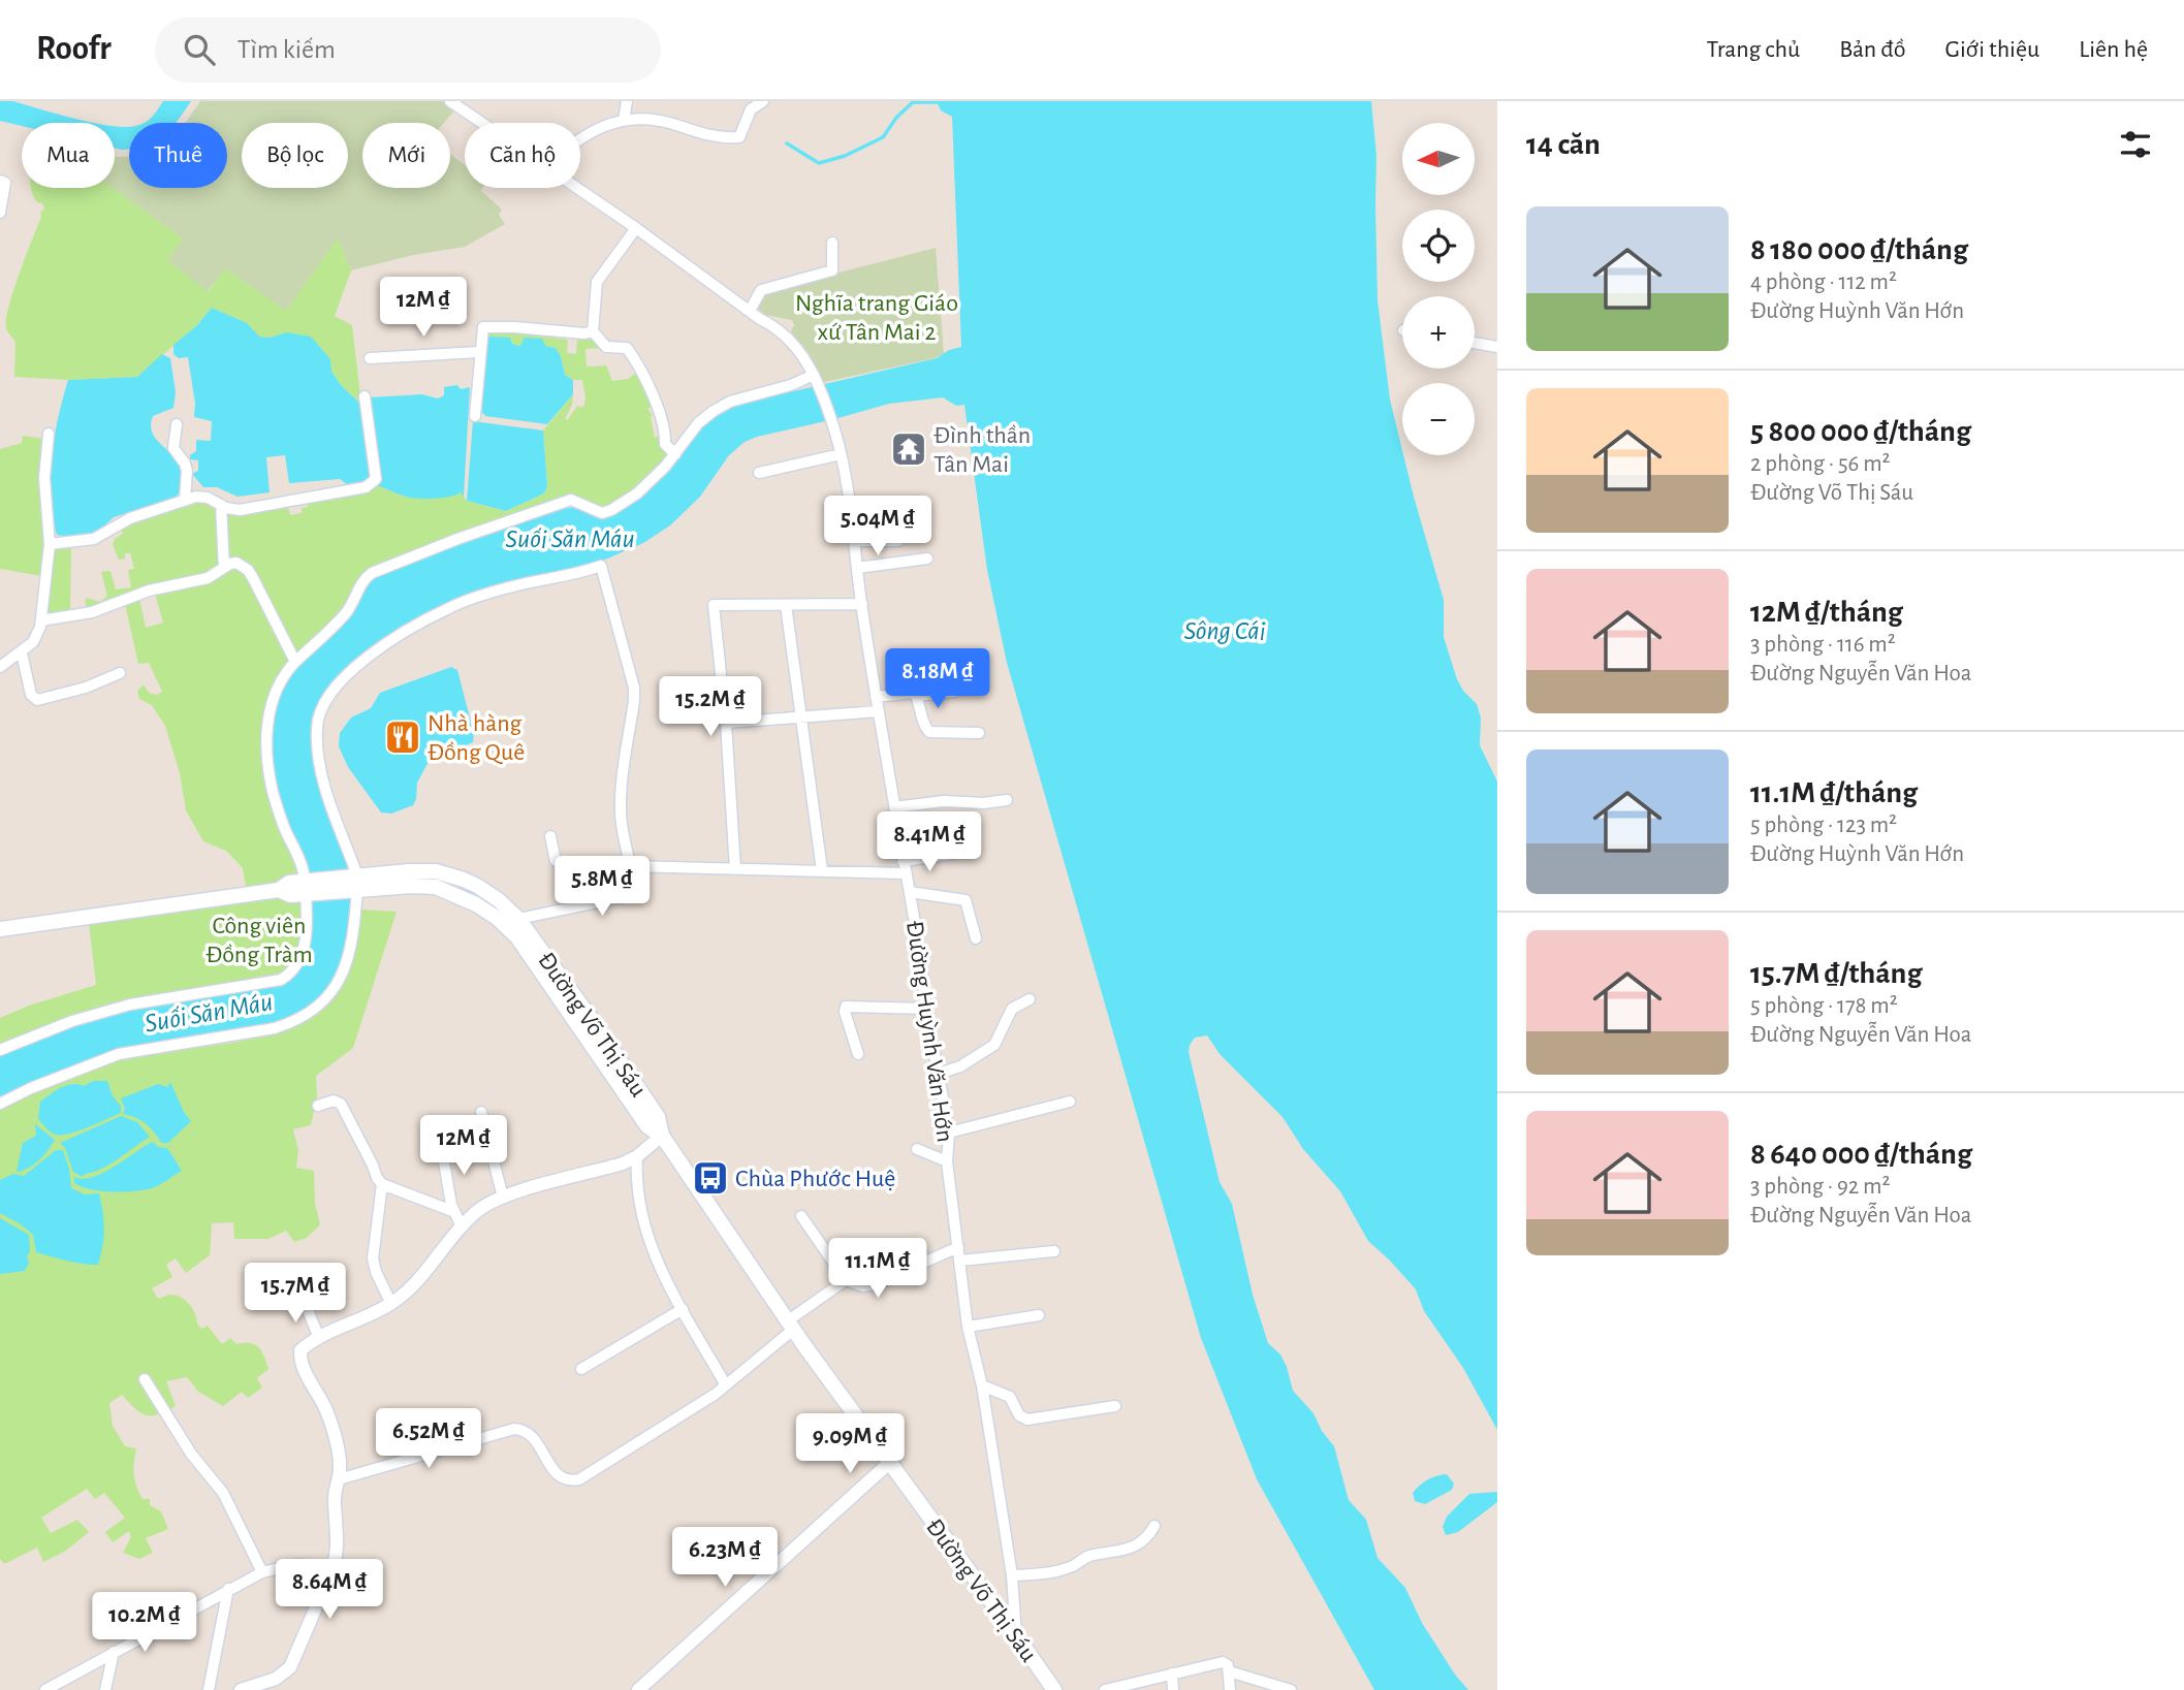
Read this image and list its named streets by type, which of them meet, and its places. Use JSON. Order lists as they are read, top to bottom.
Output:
{
  "streets": {
    "main road": ["Đường Võ Thị Sáu"],
    "street": ["Đường Huỳnh Văn Hớn"]
  },
  "crossings": [
    ["Đường Võ Thị Sáu", "Đường Huỳnh Văn Hớn"]
  ],
  "water": ["Suối Săn Máu", "Sông Cái"],
  "parks": ["Nghĩa trang Giáo xứ Tân Mai 2", "Công viên Đồng Tràm"],
  "places": {
    "temple": ["Đình thần Tân Mai"],
    "restaurant": ["Nhà hàng Đồng Quê"],
    "bus stop": ["Chùa Phước Huệ"]
  },
  "north": "left",
  "page": {
    "header": "Roofr",
    "search": "Tìm kiếm",
    "nav": [
      "Trang chủ",
      "Bản đồ",
      "Giới thiệu",
      "Liên hệ"
    ],
    "heading": "14 căn",
    "map_buttons": ["+", "−"],
    "chip": [
      "Mua",
      "Thuê",
      "Bộ lọc",
      "Mới",
      "Căn hộ"
    ],
    "list": [
      {
        "name": "8 180 000 ₫/tháng",
        "note": "4 phòng · 112 m² · Đường Huỳnh Văn Hớn"
      },
      {
        "name": "5 800 000 ₫/tháng",
        "note": "2 phòng · 56 m² · Đường Võ Thị Sáu"
      },
      {
        "name": "12M ₫/tháng",
        "note": "3 phòng · 116 m² · Đường Nguyễn Văn Hoa"
      },
      {
        "name": "11.1M ₫/tháng",
        "note": "5 phòng · 123 m² · Đường Huỳnh Văn Hớn"
      },
      {
        "name": "15.7M ₫/tháng",
        "note": "5 phòng · 178 m² · Đường Nguyễn Văn Hoa"
      },
      {
        "name": "8 640 000 ₫/tháng",
        "note": "3 phòng · 92 m² · Đường Nguyễn Văn Hoa"
      }
    ],
    "price": [
      "12M ₫",
      "5.04M ₫",
      "8.18M ₫",
      "15.2M ₫",
      "8.41M ₫",
      "5.8M ₫",
      "12M ₫",
      "11.1M ₫",
      "15.7M ₫",
      "6.52M ₫",
      "9.09M ₫",
      "6.23M ₫",
      "8.64M ₫",
      "10.2M ₫"
    ]
  }
}
